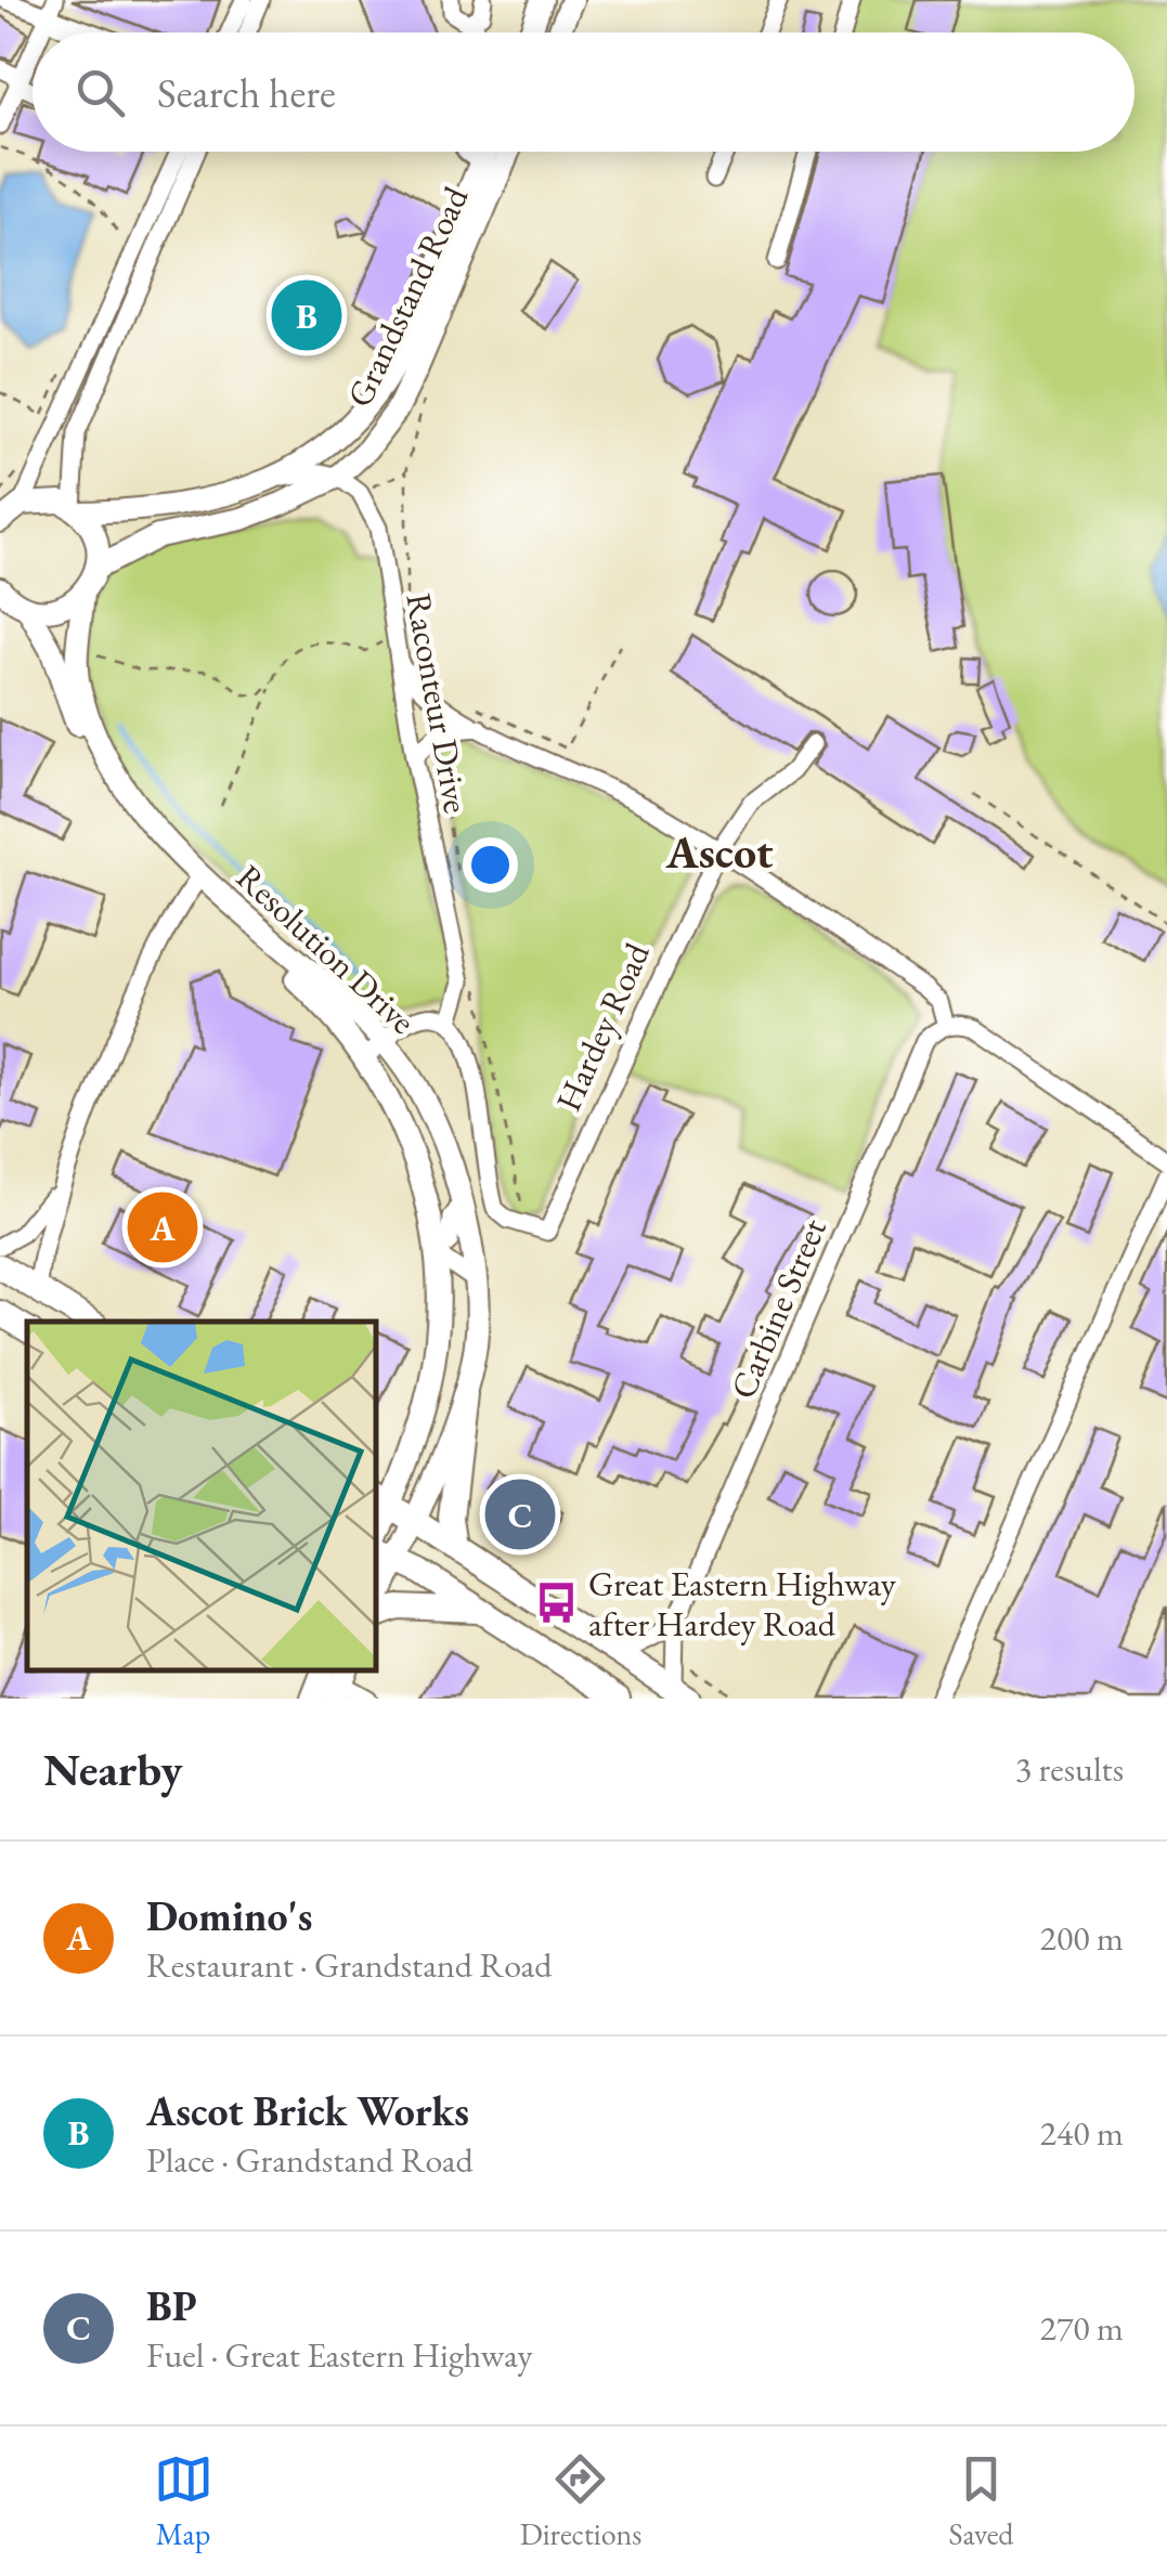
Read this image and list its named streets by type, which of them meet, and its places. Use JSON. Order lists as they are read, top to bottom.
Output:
{
  "streets": {
    "main road": ["Grandstand Road", "Resolution Drive"],
    "street": ["Raconteur Drive", "Hardey Road", "Carbine Street"]
  },
  "crossings": [
    ["Raconteur Drive", "Hardey Road"]
  ],
  "districts": ["Ascot"],
  "places": {
    "bus stop": ["Great Eastern Highway after Hardey Road"]
  },
  "page": {
    "search": "Search here",
    "pins": ["B", "A", "C"],
    "heading": ["Nearby", "3 results"],
    "list": [
      {
        "mark": "A",
        "name": "Domino's",
        "note": "Restaurant · Grandstand Road",
        "value": "200 m"
      },
      {
        "mark": "B",
        "name": "Ascot Brick Works",
        "note": "Place · Grandstand Road",
        "value": "240 m"
      },
      {
        "mark": "C",
        "name": "BP",
        "note": "Fuel · Great Eastern Highway",
        "value": "270 m"
      }
    ],
    "nav": ["Map", "Directions", "Saved"]
  }
}
